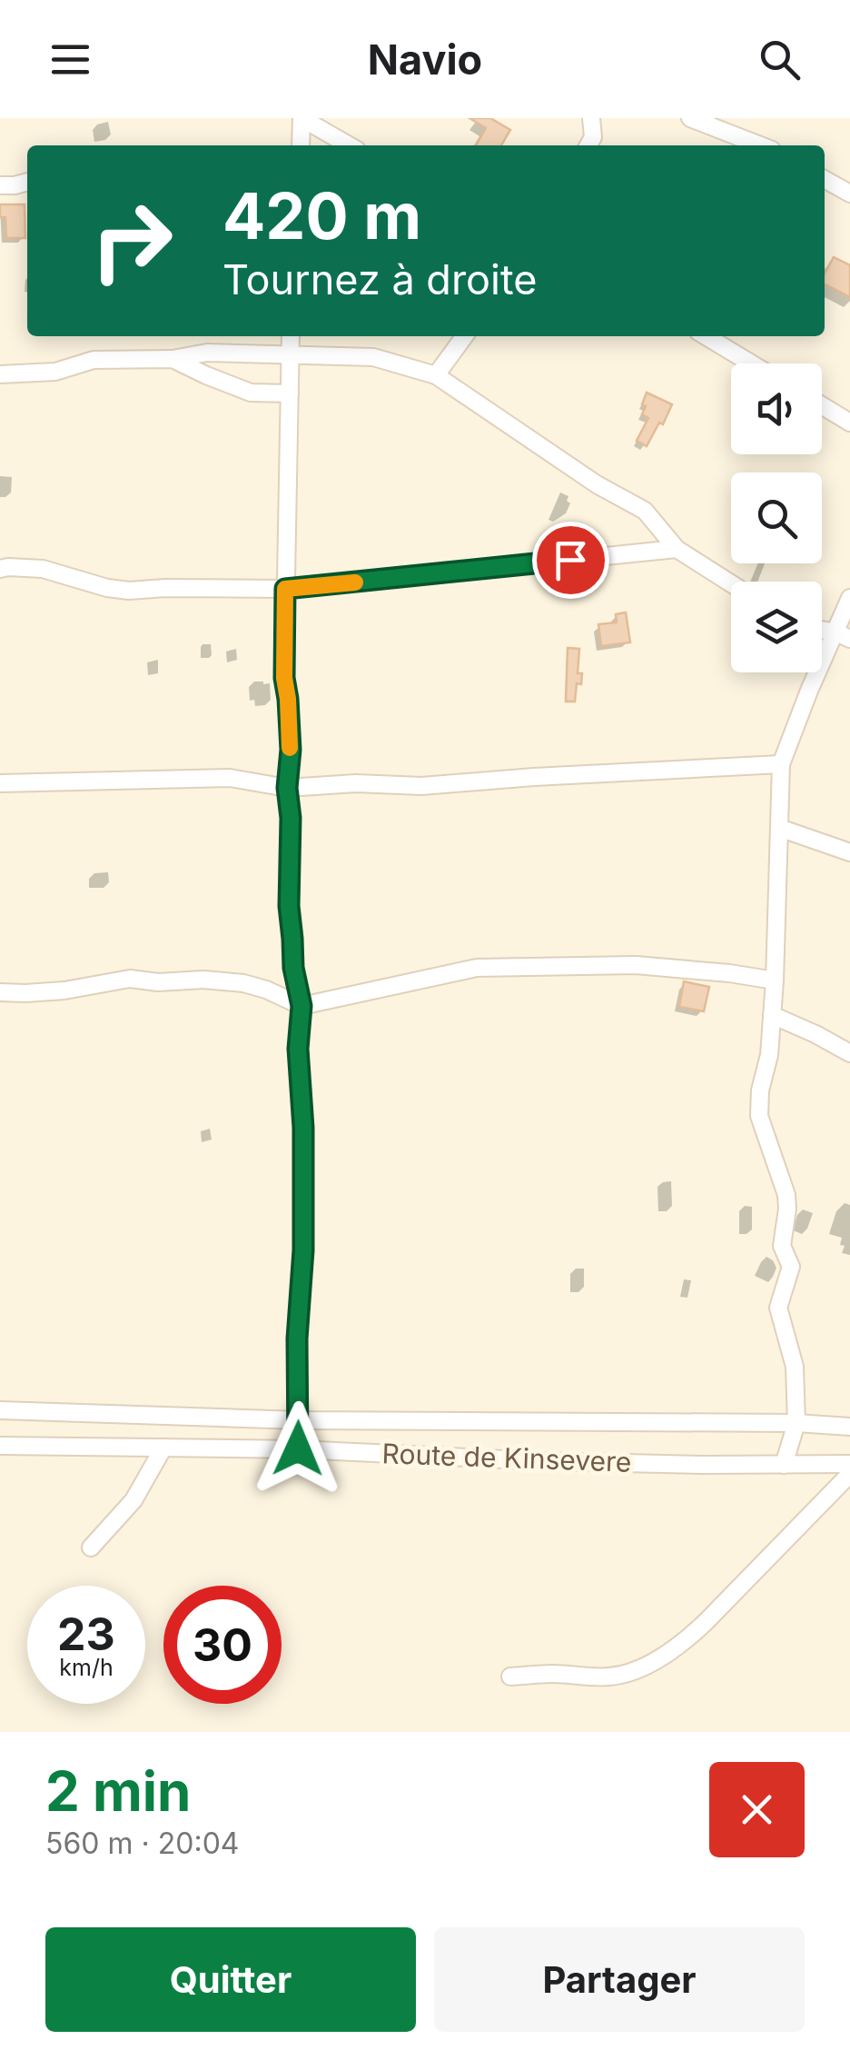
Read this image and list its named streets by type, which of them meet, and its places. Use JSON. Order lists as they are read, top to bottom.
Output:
{
  "streets": {
    "street": ["Route de Kinsevere"]
  },
  "page": {
    "header": "Navio",
    "turn": ["420 m", "Tournez à droite"],
    "speed": "23 km/h",
    "limit": "30",
    "heading": ["2 min", "560 m · 20:04"],
    "buttons": ["Quitter", "Partager"]
  }
}
